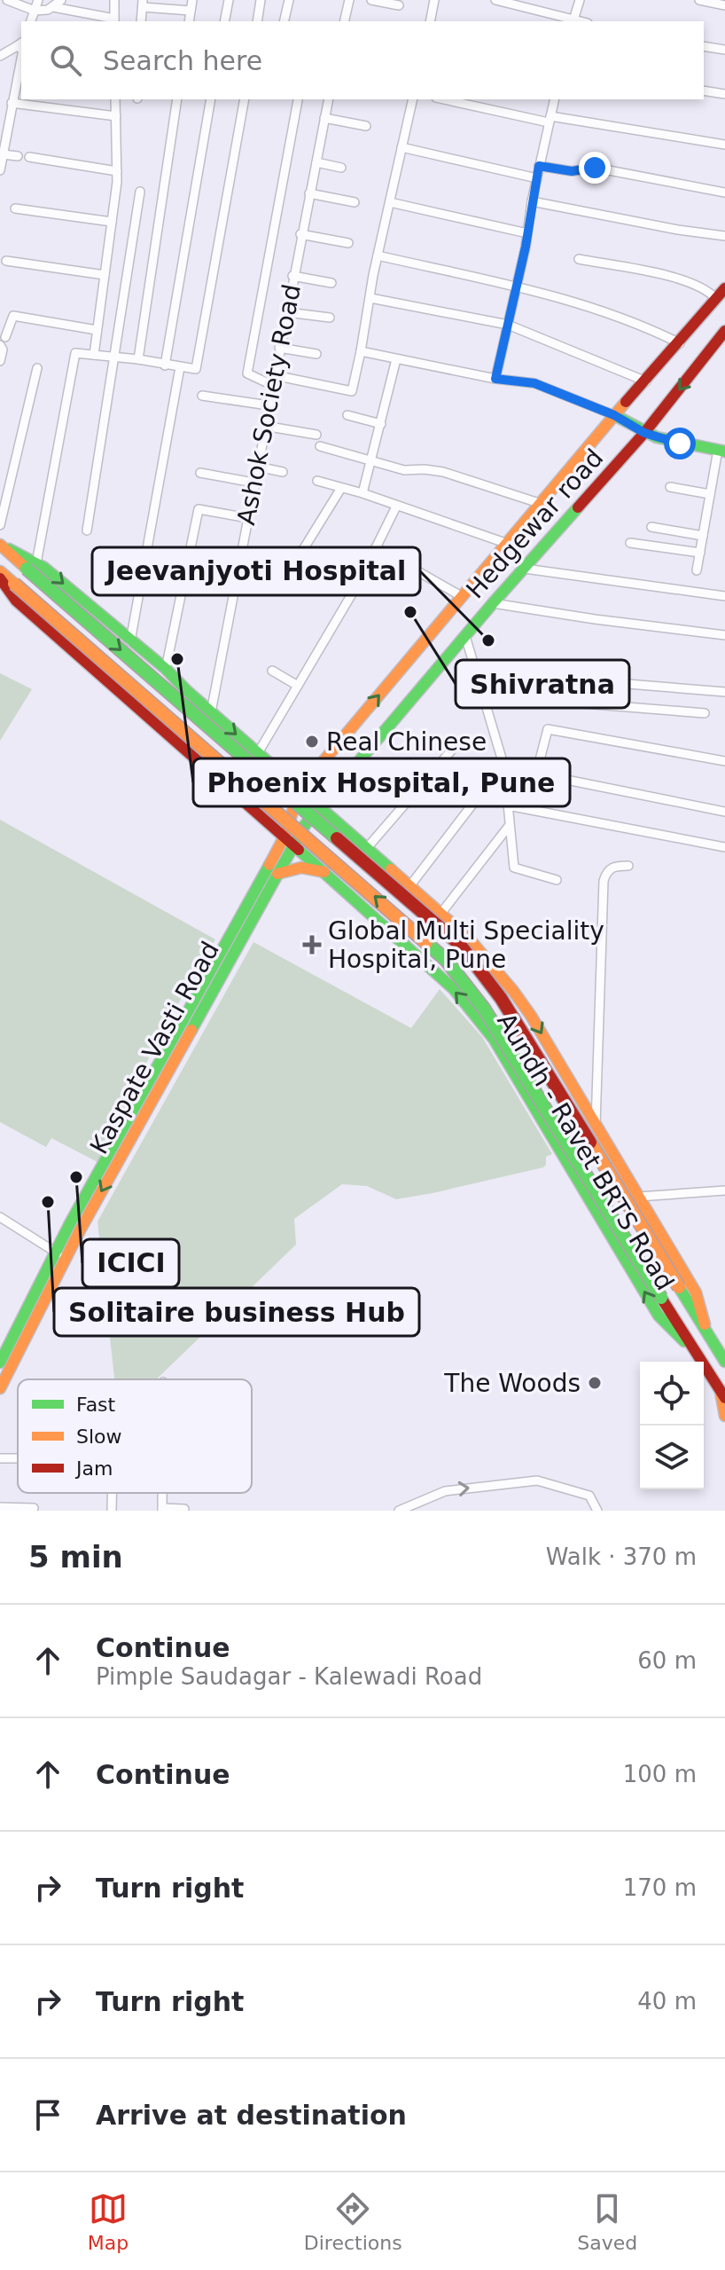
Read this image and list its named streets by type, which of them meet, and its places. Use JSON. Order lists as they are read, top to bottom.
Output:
{
  "streets": {
    "main road": ["Hedgewar road", "Kaspate Vasti Road", "Aundh - Ravet BRTS Road"],
    "street": ["Ashok Society Road"]
  },
  "crossings": [
    ["Ashok Society Road", "Aundh - Ravet BRTS Road"],
    ["Hedgewar road", "Kaspate Vasti Road"],
    ["Hedgewar road", "Aundh - Ravet BRTS Road"],
    ["Kaspate Vasti Road", "Aundh - Ravet BRTS Road"]
  ],
  "places": {
    "other": [
      "Shivratna",
      "Jeevanjyoti Hospital",
      "Phoenix Hospital, Pune",
      "Real Chinese",
      "ICICI",
      "Solitaire business Hub",
      "The Woods"
    ],
    "health": ["Global Multi Speciality Hospital, Pune"]
  },
  "legend": ["Fast", "Slow", "Jam"],
  "page": {
    "search": "Search here",
    "heading": ["5 min", "Walk · 370 m"],
    "list": [
      ["Continue", "Pimple Saudagar - Kalewadi Road", "60 m"],
      ["Continue", "100 m"],
      ["Turn right", "170 m"],
      ["Turn right", "40 m"],
      "Arrive at destination"
    ],
    "nav": ["Map", "Directions", "Saved"]
  }
}
